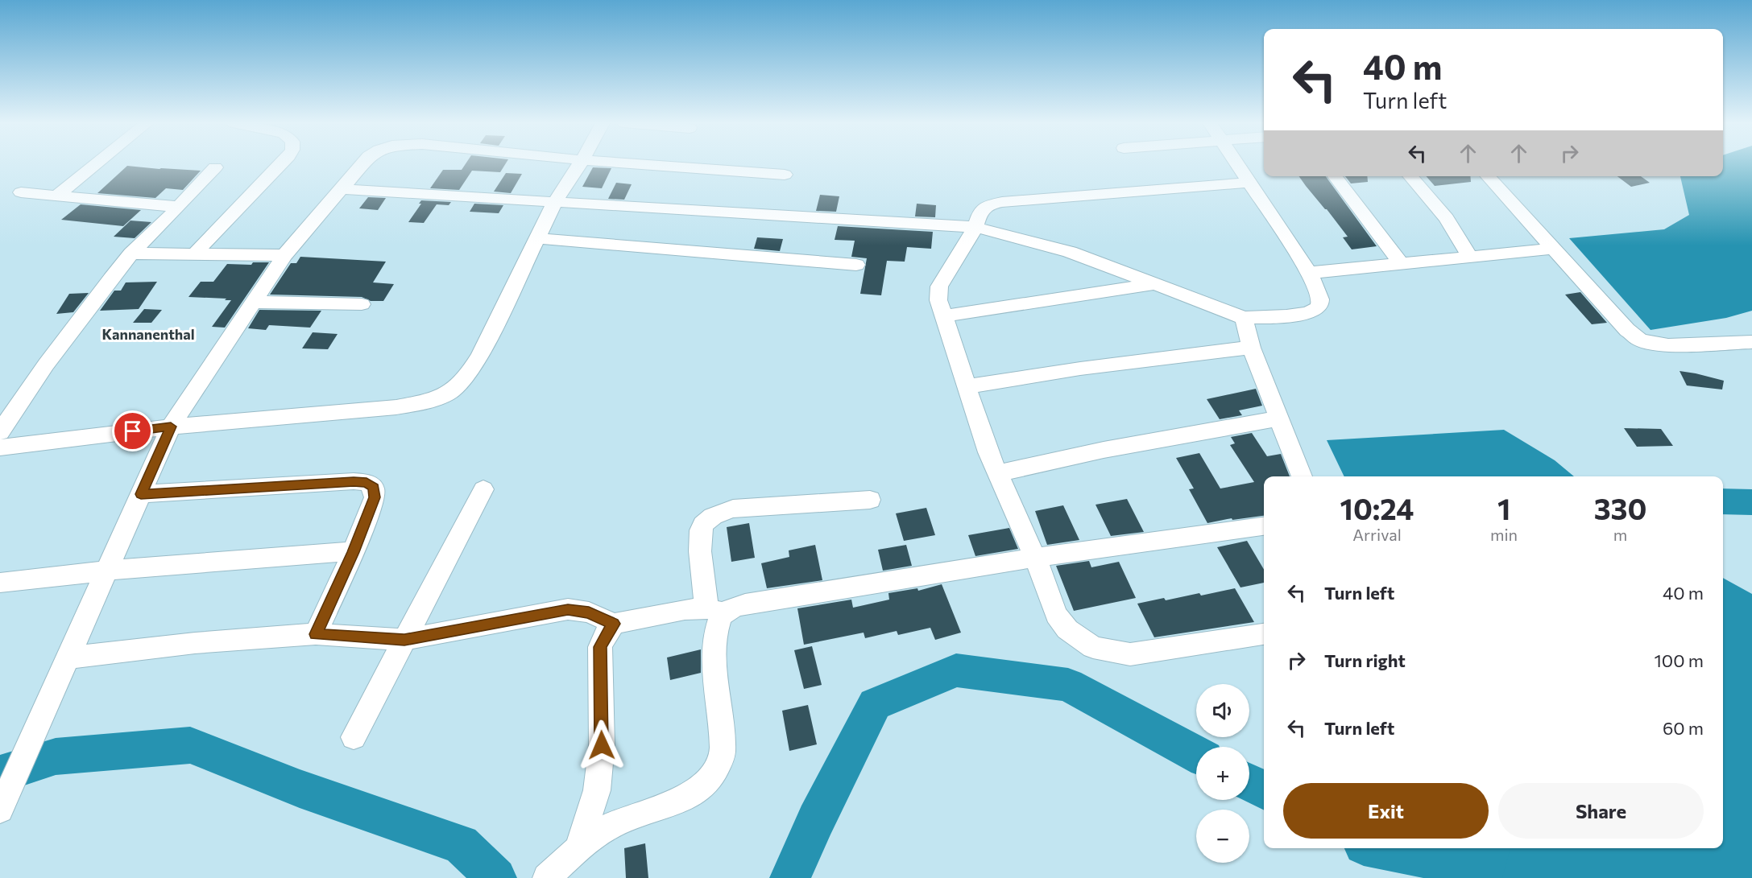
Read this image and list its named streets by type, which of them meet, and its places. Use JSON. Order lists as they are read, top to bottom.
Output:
{
  "districts": ["Kannanenthal"],
  "page": {
    "turn": ["40 m", "Turn left"],
    "eta": [
      "10:24",
      "Arrival",
      "1",
      "min",
      "330",
      "m"
    ],
    "list": [
      {
        "name": "Turn left",
        "value": "40 m"
      },
      {
        "name": "Turn right",
        "value": "100 m"
      },
      {
        "name": "Turn left",
        "value": "60 m"
      }
    ],
    "map_buttons": ["+", "−"],
    "buttons": ["Exit", "Share"]
  }
}
